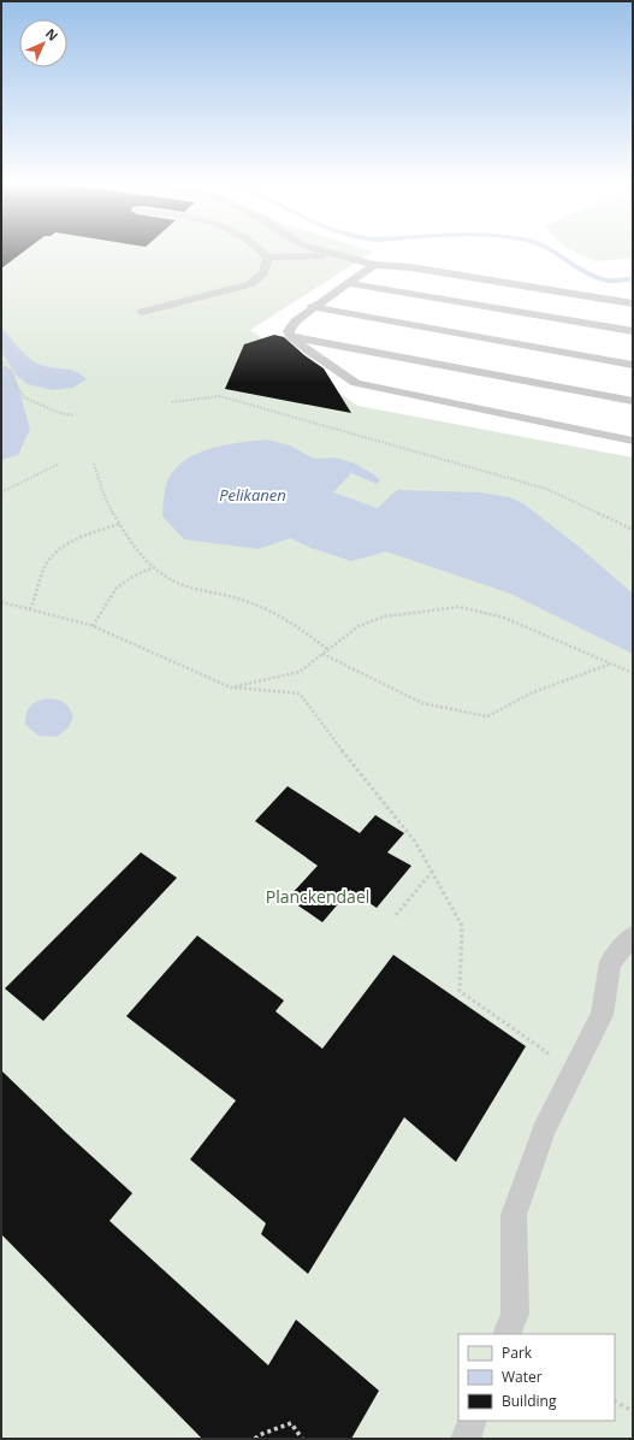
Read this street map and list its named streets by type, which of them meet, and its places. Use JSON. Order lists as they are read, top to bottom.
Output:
{
  "water": ["Pelikanen"],
  "parks": ["Planckendael"],
  "legend": ["Park", "Water", "Building"],
  "north": "top right"
}
